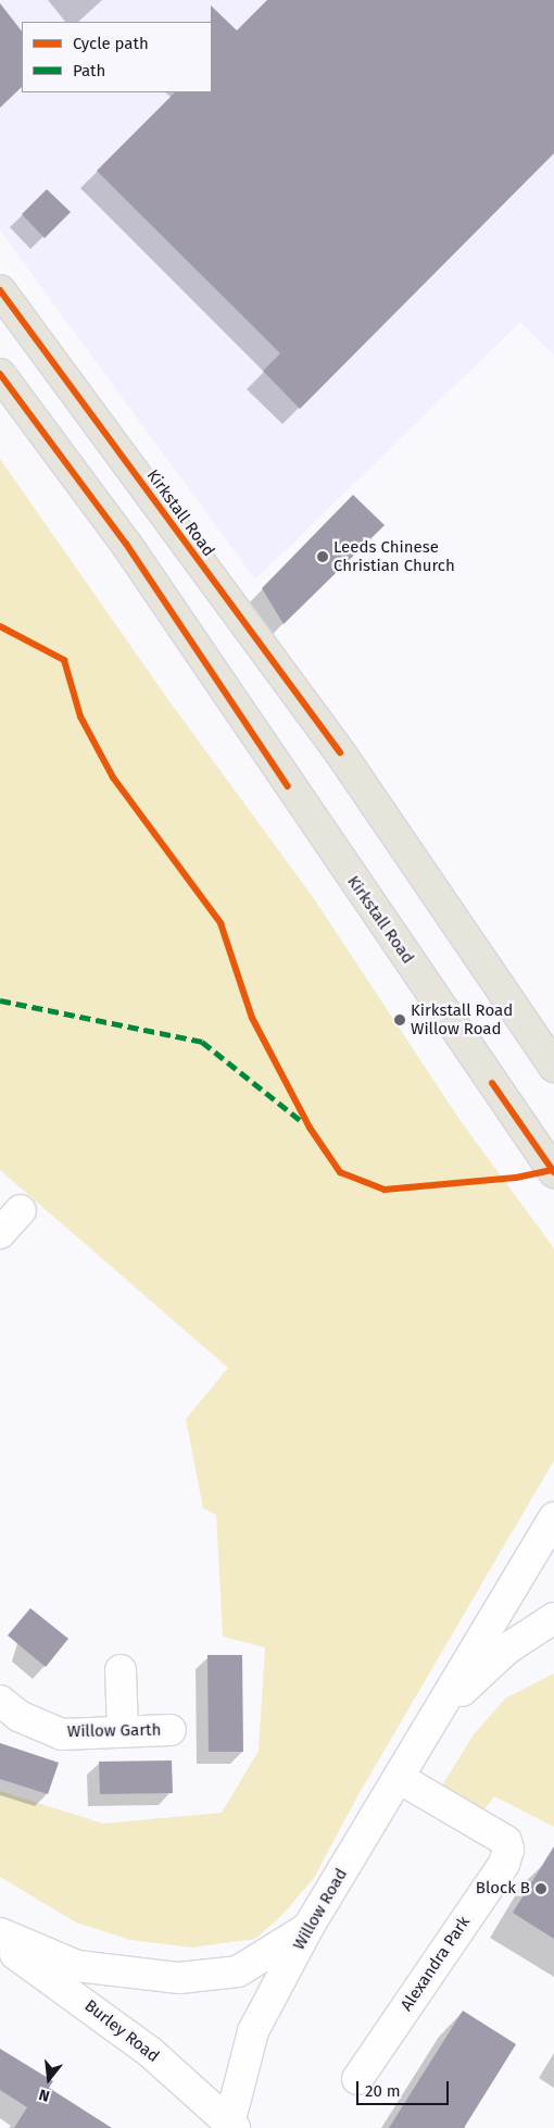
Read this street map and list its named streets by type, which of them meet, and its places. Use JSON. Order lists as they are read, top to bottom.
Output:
{
  "streets": {
    "main road": ["Kirkstall Road"],
    "street": [
      "Willow Garth",
      "Willow Road",
      "Alexandra Park",
      "Burley Road"
    ]
  },
  "crossings": [
    ["Willow Road", "Alexandra Park"],
    ["Willow Road", "Burley Road"]
  ],
  "places": ["Leeds Chinese Christian Church", "Kirkstall Road Willow Road", "Block B"],
  "legend": ["Cycle path", "Path"],
  "scale_bar": "20 m",
  "north": "bottom"
}
